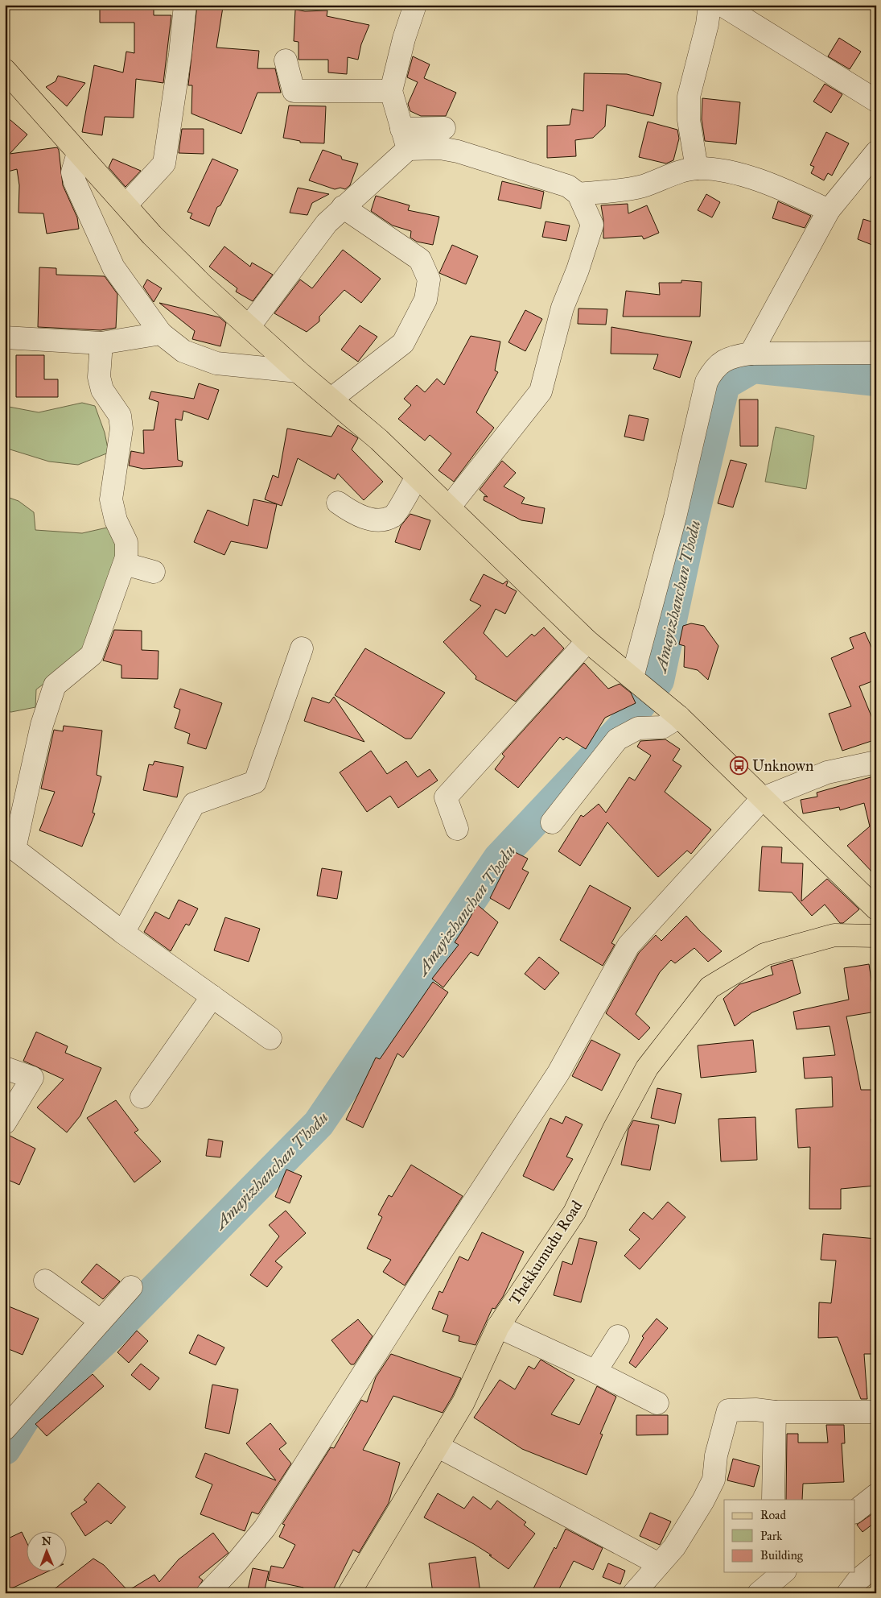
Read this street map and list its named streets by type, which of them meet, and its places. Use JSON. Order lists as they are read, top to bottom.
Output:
{
  "streets": {
    "main road": ["Thekkumudu Road"]
  },
  "water": ["Amayizhanchan Thodu"],
  "places": {
    "bus stop": ["Unknown"]
  },
  "legend": ["Road", "Park", "Building"],
  "north": "top"
}
